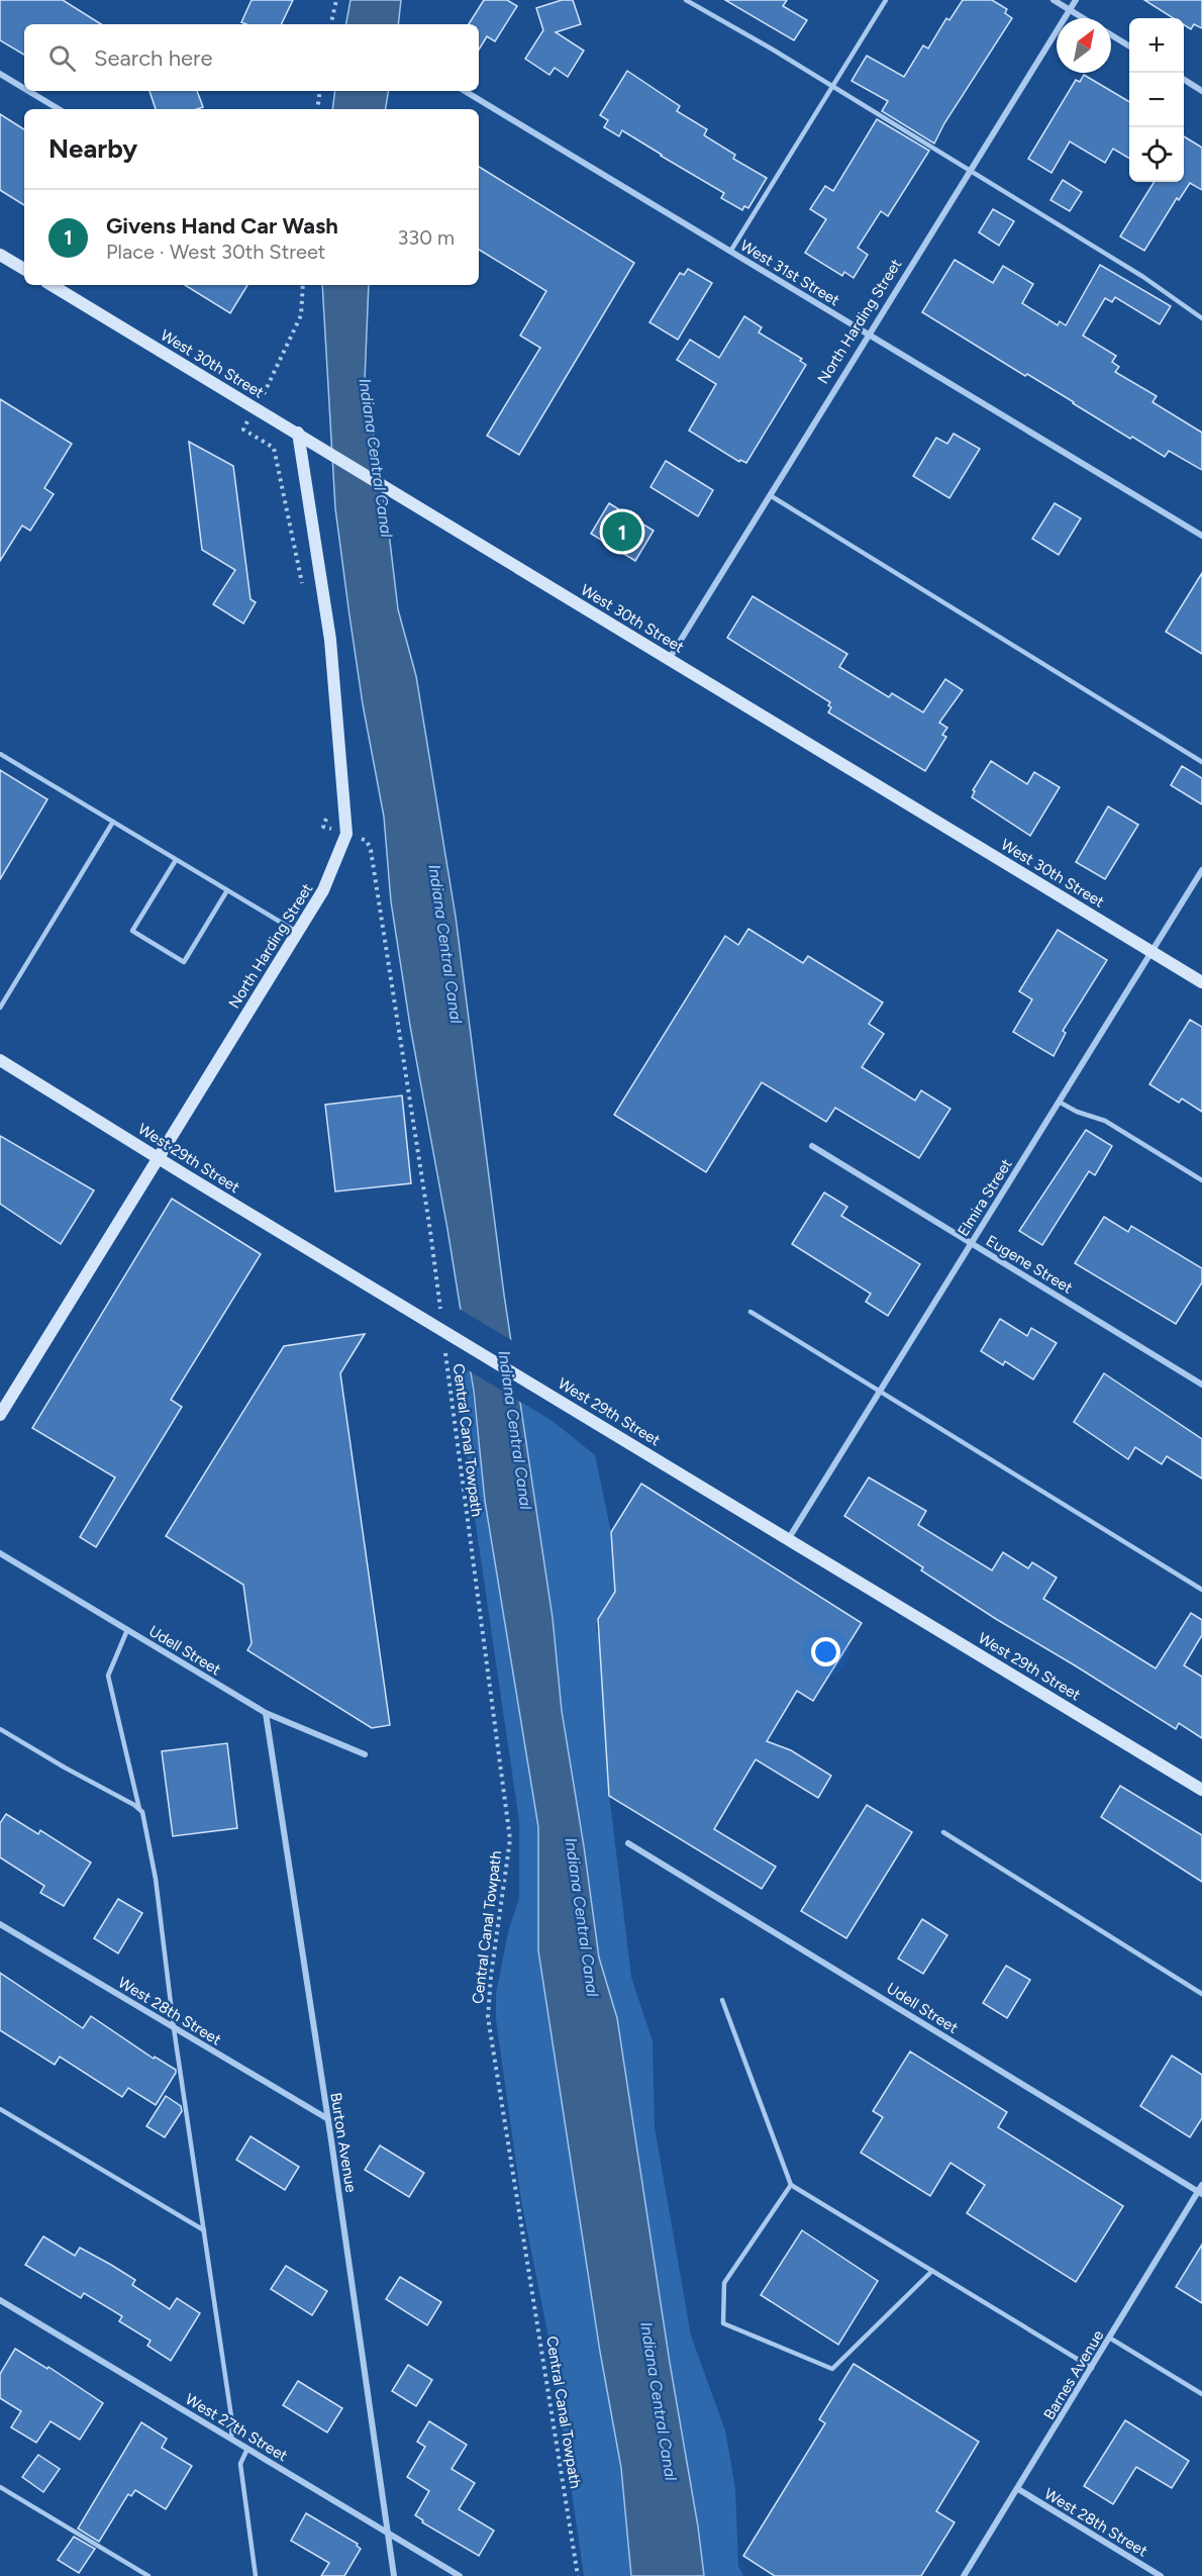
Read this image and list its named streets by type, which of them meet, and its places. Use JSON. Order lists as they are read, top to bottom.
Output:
{
  "streets": {
    "main road": ["North Harding Street", "West 30th Street", "West 29th Street"],
    "street": [
      "West 31st Street",
      "Elmira Street",
      "Eugene Street",
      "Udell Street",
      "West 28th Street",
      "Burton Avenue",
      "Barnes Avenue",
      "West 27th Street"
    ],
    "path": ["Central Canal Towpath"]
  },
  "crossings": [
    ["West 31st Street", "North Harding Street"],
    ["North Harding Street", "West 30th Street"],
    ["North Harding Street", "West 29th Street"],
    ["West 30th Street", "Elmira Street"],
    ["West 29th Street", "Elmira Street"],
    ["Elmira Street", "Eugene Street"],
    ["Udell Street", "Burton Avenue"],
    ["Udell Street", "Barnes Avenue"],
    ["West 28th Street", "Burton Avenue"],
    ["West 28th Street", "Barnes Avenue"],
    ["Burton Avenue", "West 27th Street"]
  ],
  "water": ["Indiana Central Canal"],
  "north": "top right",
  "page": {
    "map_buttons": ["+", "−"],
    "search": "Search here",
    "heading": "Nearby",
    "list": [
      {
        "mark": "1",
        "name": "Givens Hand Car Wash",
        "note": "Place · West 30th Street",
        "value": "330 m"
      }
    ],
    "pins": "1"
  }
}
